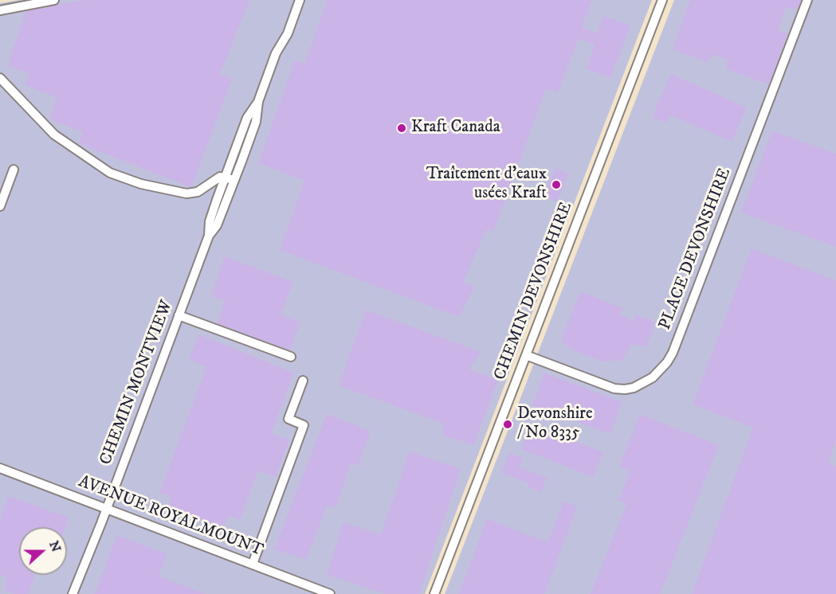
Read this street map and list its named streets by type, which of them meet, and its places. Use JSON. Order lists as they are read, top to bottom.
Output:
{
  "streets": {
    "street": [
      "PLACE DEVONSHIRE",
      "CHEMIN DEVONSHIRE",
      "CHEMIN MONTVIEW",
      "AVENUE ROYALMOUNT"
    ]
  },
  "crossings": [
    ["PLACE DEVONSHIRE", "CHEMIN DEVONSHIRE"],
    ["CHEMIN MONTVIEW", "AVENUE ROYALMOUNT"]
  ],
  "places": ["Kraft Canada", "Traîtement d'eaux usées Kraft", "Devonshire / No 8335"],
  "north": "right"
}
